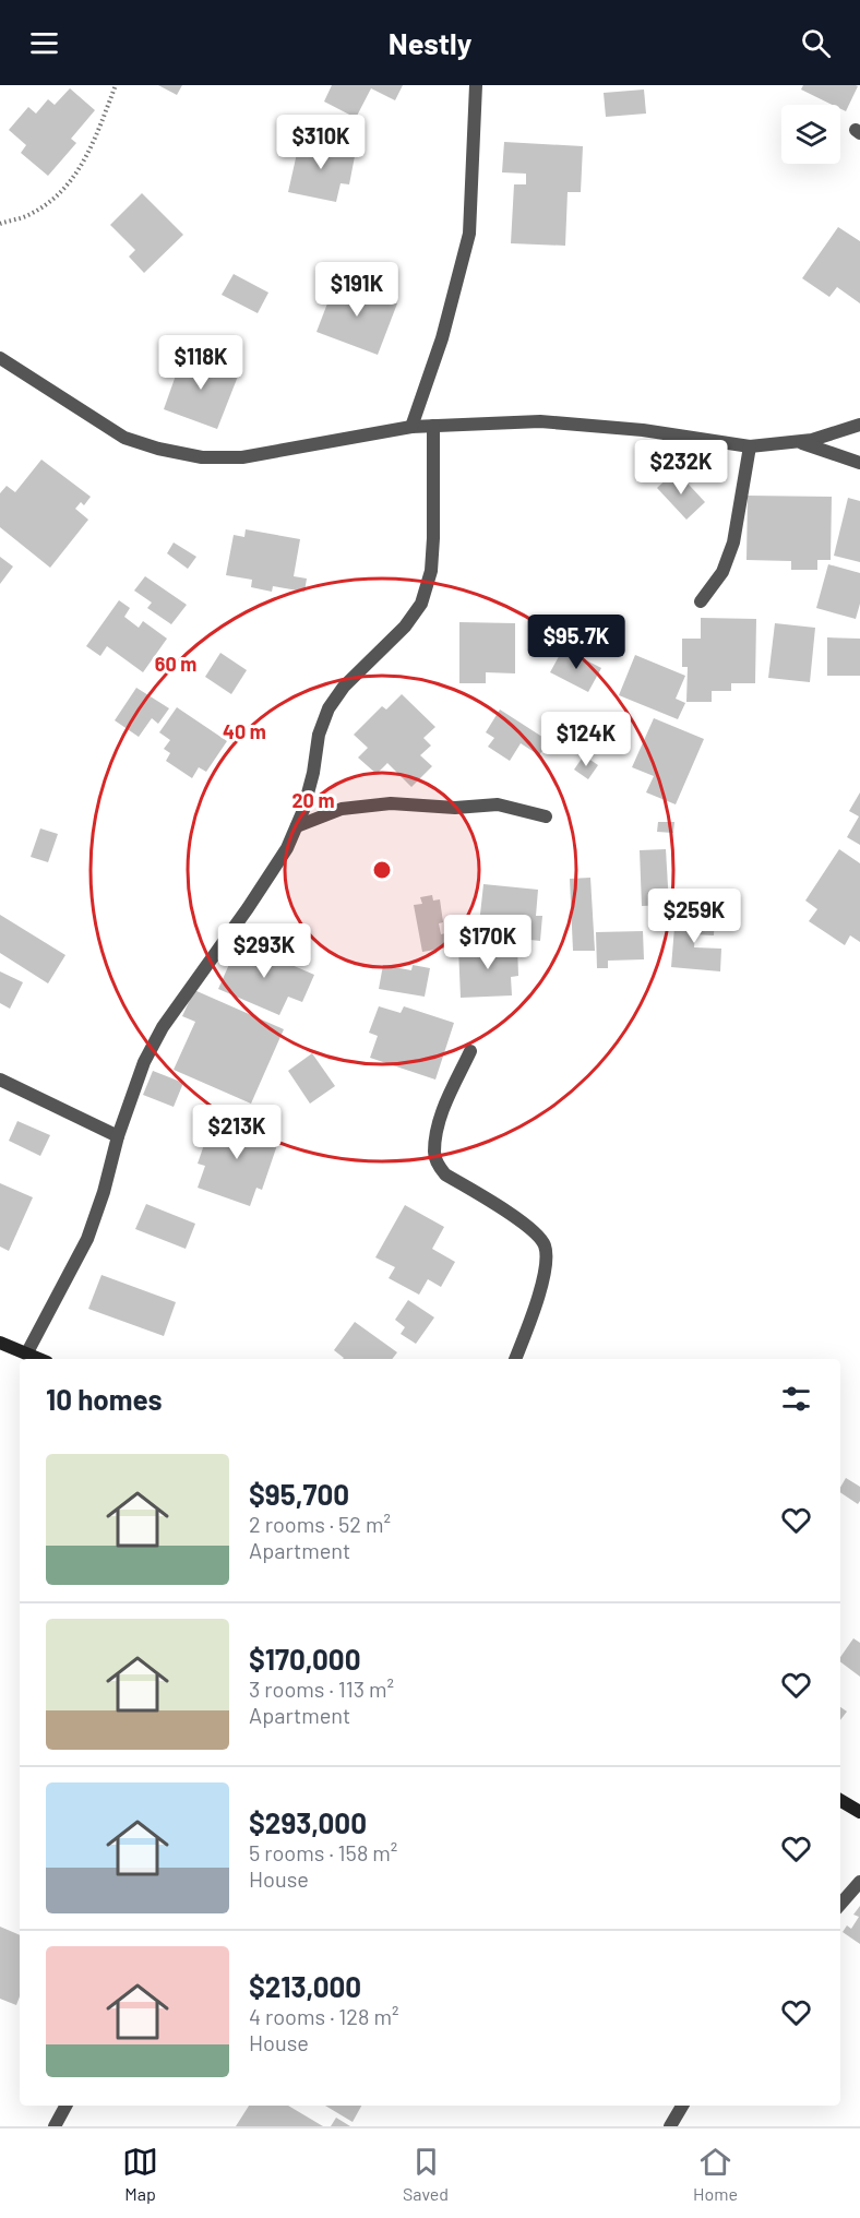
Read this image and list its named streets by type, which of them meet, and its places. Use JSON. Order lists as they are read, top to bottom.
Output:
{
  "page": {
    "header": "Nestly",
    "price": [
      "$310K",
      "$191K",
      "$118K",
      "$232K",
      "$95.7K",
      "$124K",
      "$259K",
      "$170K",
      "$293K",
      "$213K"
    ],
    "heading": "10 homes",
    "list": [
      {
        "name": "$95,700",
        "note": "2 rooms · 52 m² · Apartment"
      },
      {
        "name": "$170,000",
        "note": "3 rooms · 113 m² · Apartment"
      },
      {
        "name": "$293,000",
        "note": "5 rooms · 158 m² · House"
      },
      {
        "name": "$213,000",
        "note": "4 rooms · 128 m² · House"
      }
    ],
    "tabs": ["Map", "Saved", "Home"]
  },
  "rings": ["60 m", "40 m", "20 m"]
}
